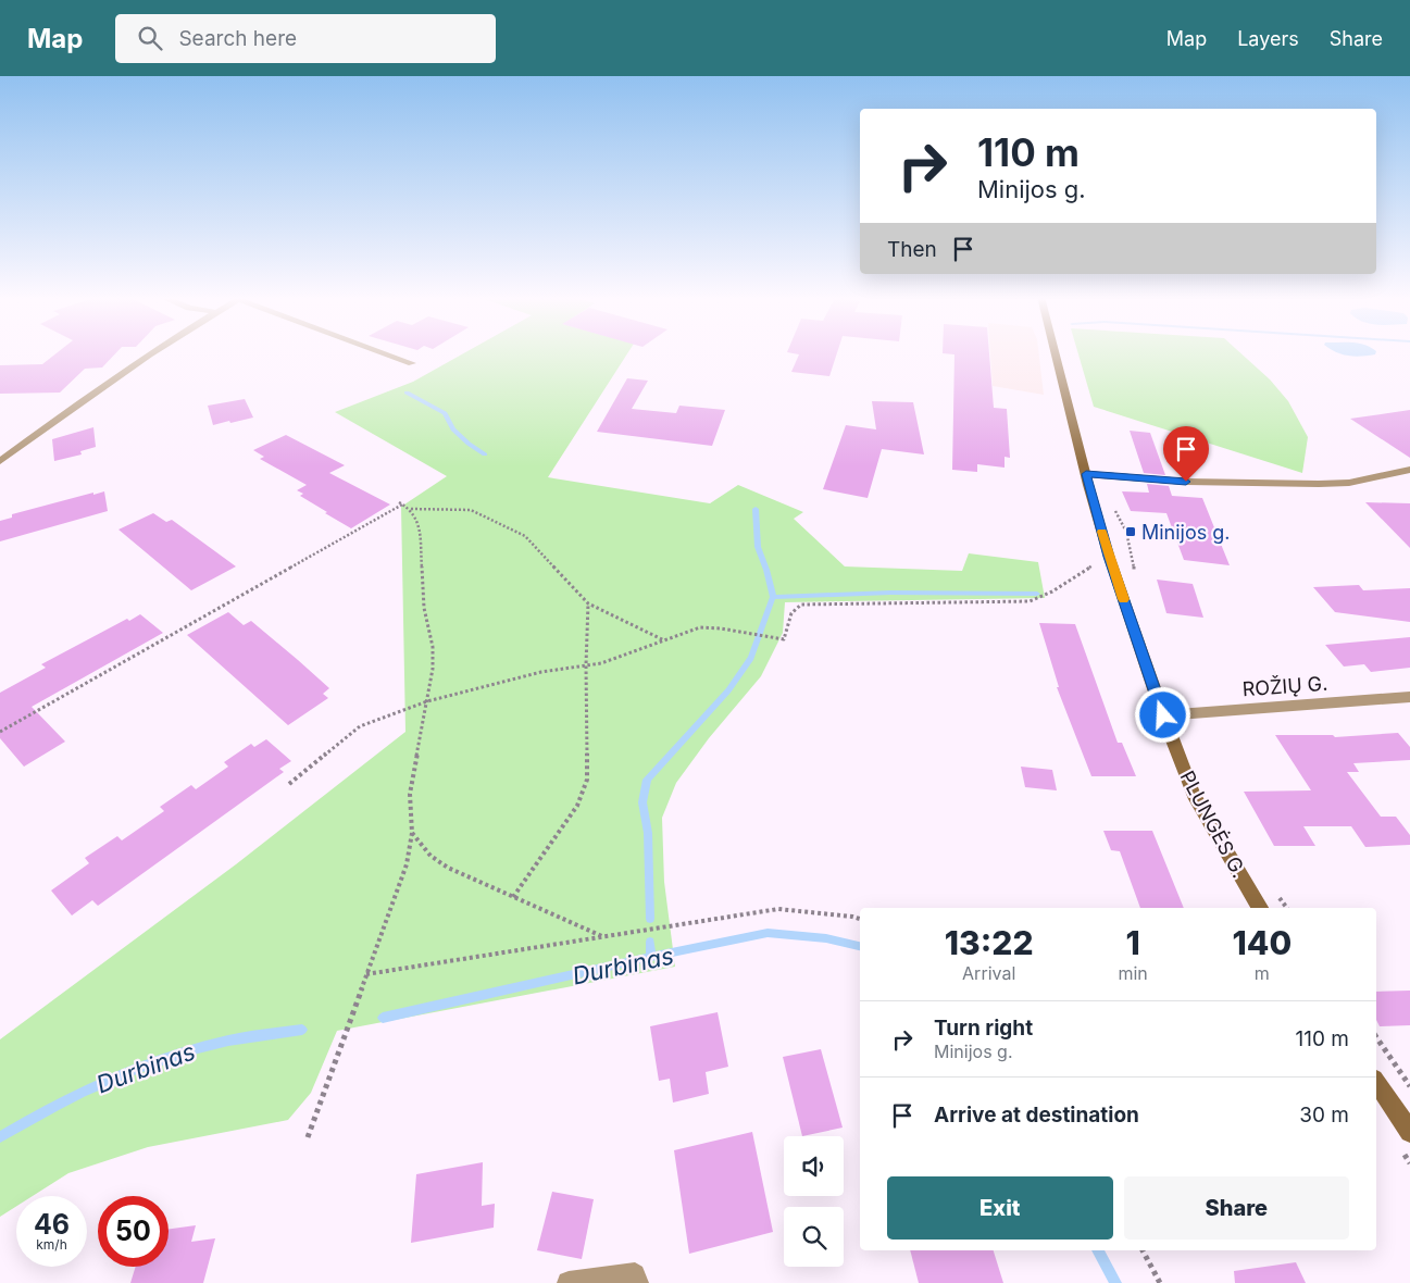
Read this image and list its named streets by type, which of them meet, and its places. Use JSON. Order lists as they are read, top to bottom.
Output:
{
  "streets": {
    "main road": ["PLUNGĖS G."],
    "street": ["ROŽIŲ G."]
  },
  "crossings": [
    ["ROŽIŲ G.", "PLUNGĖS G."]
  ],
  "water": ["Durbinas"],
  "places": {
    "transit": ["Minijos g."]
  },
  "page": {
    "header": "Map",
    "search": "Search here",
    "nav": ["Map", "Layers", "Share"],
    "turn": ["110 m", "Minijos g."],
    "then": "Then",
    "eta": [
      "13:22",
      "Arrival",
      "1",
      "min",
      "140",
      "m"
    ],
    "list": [
      {
        "name": "Turn right",
        "note": "Minijos g.",
        "value": "110 m"
      },
      {
        "name": "Arrive at destination",
        "value": "30 m"
      }
    ],
    "buttons": ["Exit", "Share"],
    "speed": "46 km/h",
    "limit": "50"
  }
}
